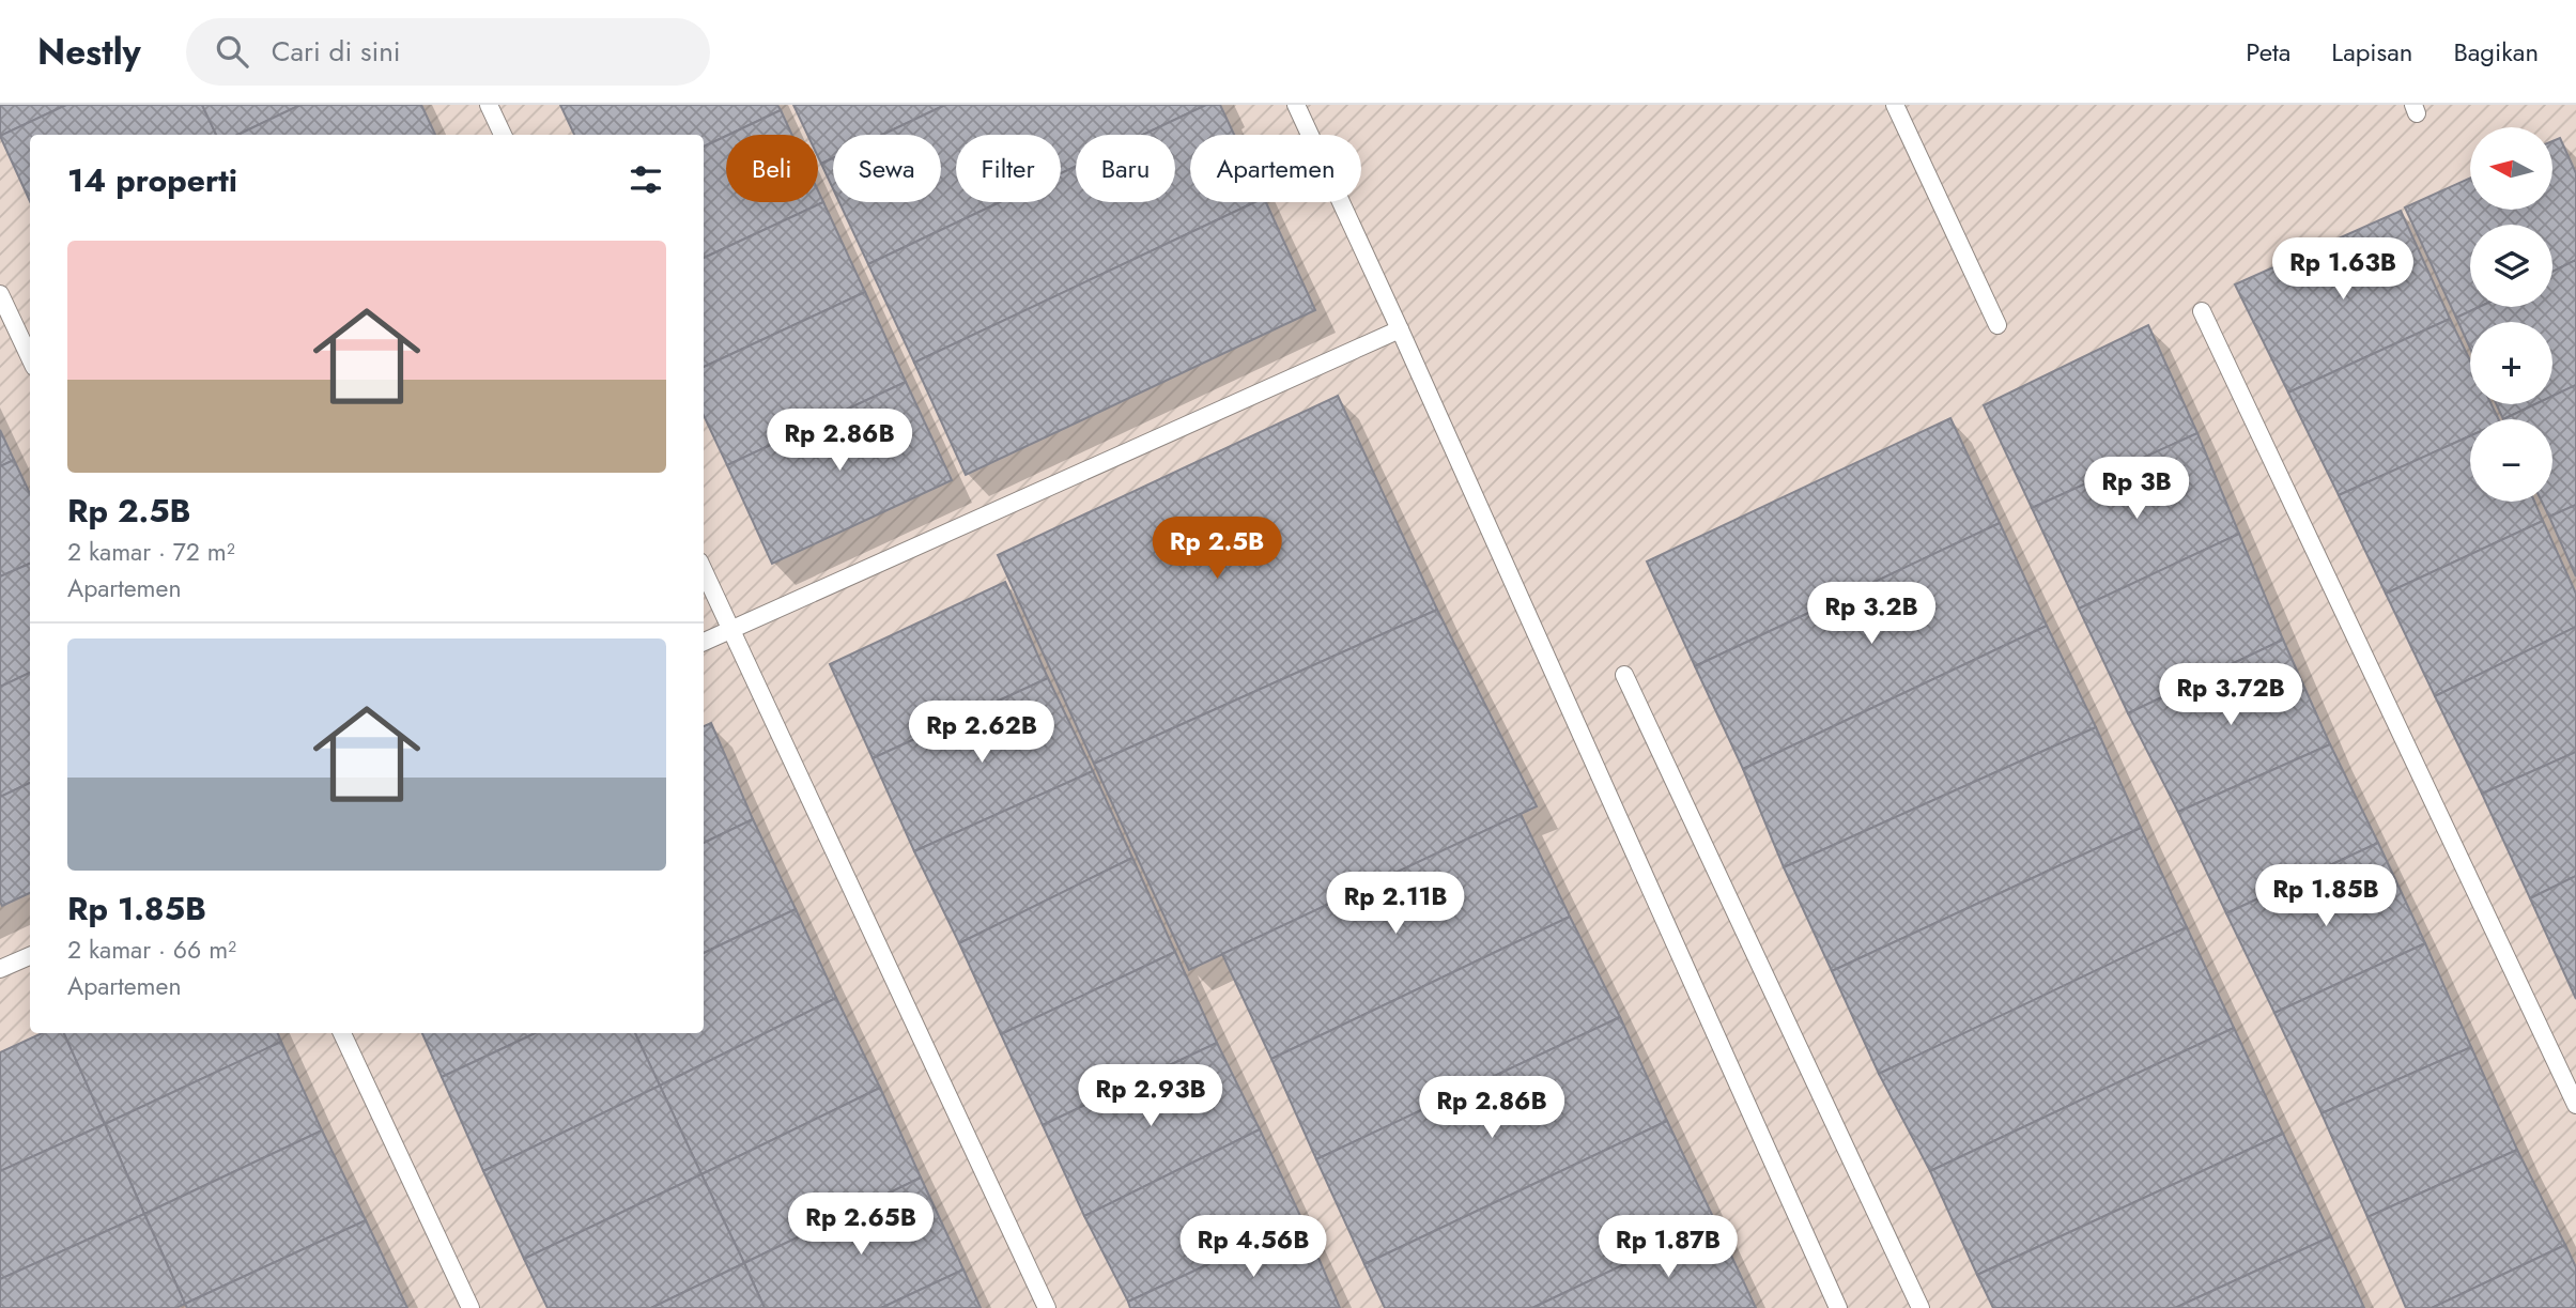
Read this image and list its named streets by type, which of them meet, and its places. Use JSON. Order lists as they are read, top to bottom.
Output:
{
  "north": "left",
  "page": {
    "header": "Nestly",
    "search": "Cari di sini",
    "nav": ["Peta", "Lapisan", "Bagikan"],
    "map_buttons": ["+", "−"],
    "chip": [
      "Beli",
      "Sewa",
      "Filter",
      "Baru",
      "Apartemen"
    ],
    "heading": "14 properti",
    "list": [
      {
        "name": "Rp 2.5B",
        "note": "2 kamar · 72 m² · Apartemen"
      },
      {
        "name": "Rp 1.85B",
        "note": "2 kamar · 66 m² · Apartemen"
      }
    ],
    "price": [
      "Rp 1.63B",
      "Rp 2.86B",
      "Rp 3B",
      "Rp 2.5B",
      "Rp 3.2B",
      "Rp 3.72B",
      "Rp 2.62B",
      "Rp 1.85B",
      "Rp 2.11B",
      "Rp 2.93B",
      "Rp 2.86B",
      "Rp 2.65B",
      "Rp 4.56B",
      "Rp 1.87B"
    ]
  }
}
